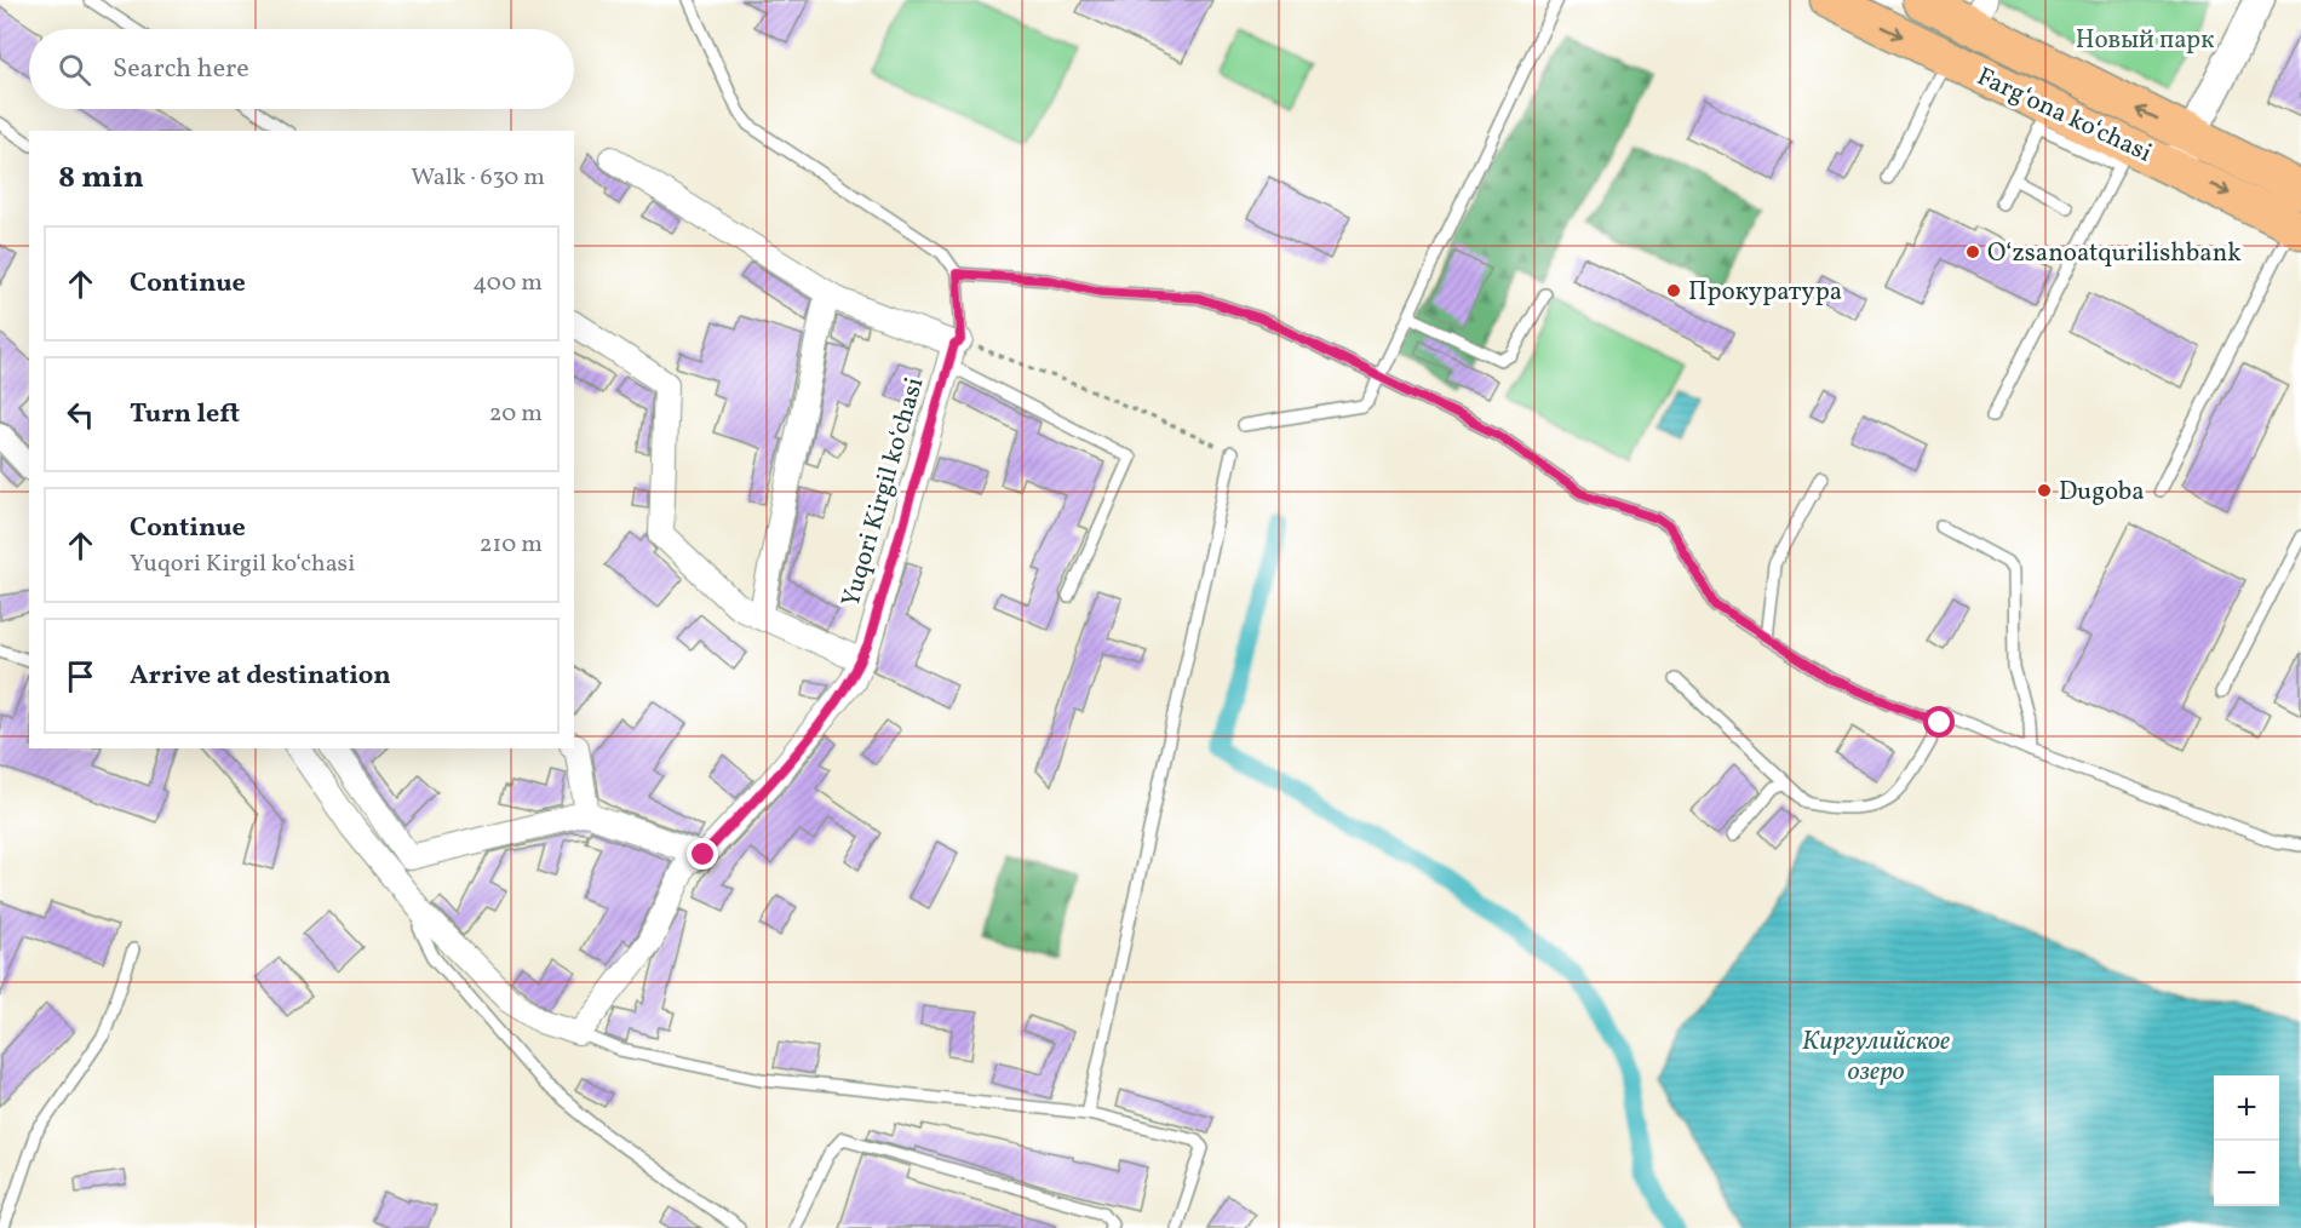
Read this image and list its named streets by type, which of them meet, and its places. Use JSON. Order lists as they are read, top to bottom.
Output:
{
  "streets": {
    "main road": ["Fargʻona koʻchasi"],
    "street": ["Yuqori Kirgil koʻchasi"]
  },
  "water": ["Киргулийское озеро"],
  "parks": ["Новый парк"],
  "places": ["Oʻzsanoatqurilishbank", "Прокуратура", "Dugoba"],
  "page": {
    "search": "Search here",
    "heading": ["8 min", "Walk · 630 m"],
    "list": [
      ["Continue", "400 m"],
      ["Turn left", "20 m"],
      ["Continue", "Yuqori Kirgil koʻchasi", "210 m"],
      "Arrive at destination"
    ],
    "map_buttons": ["+", "−"]
  }
}
